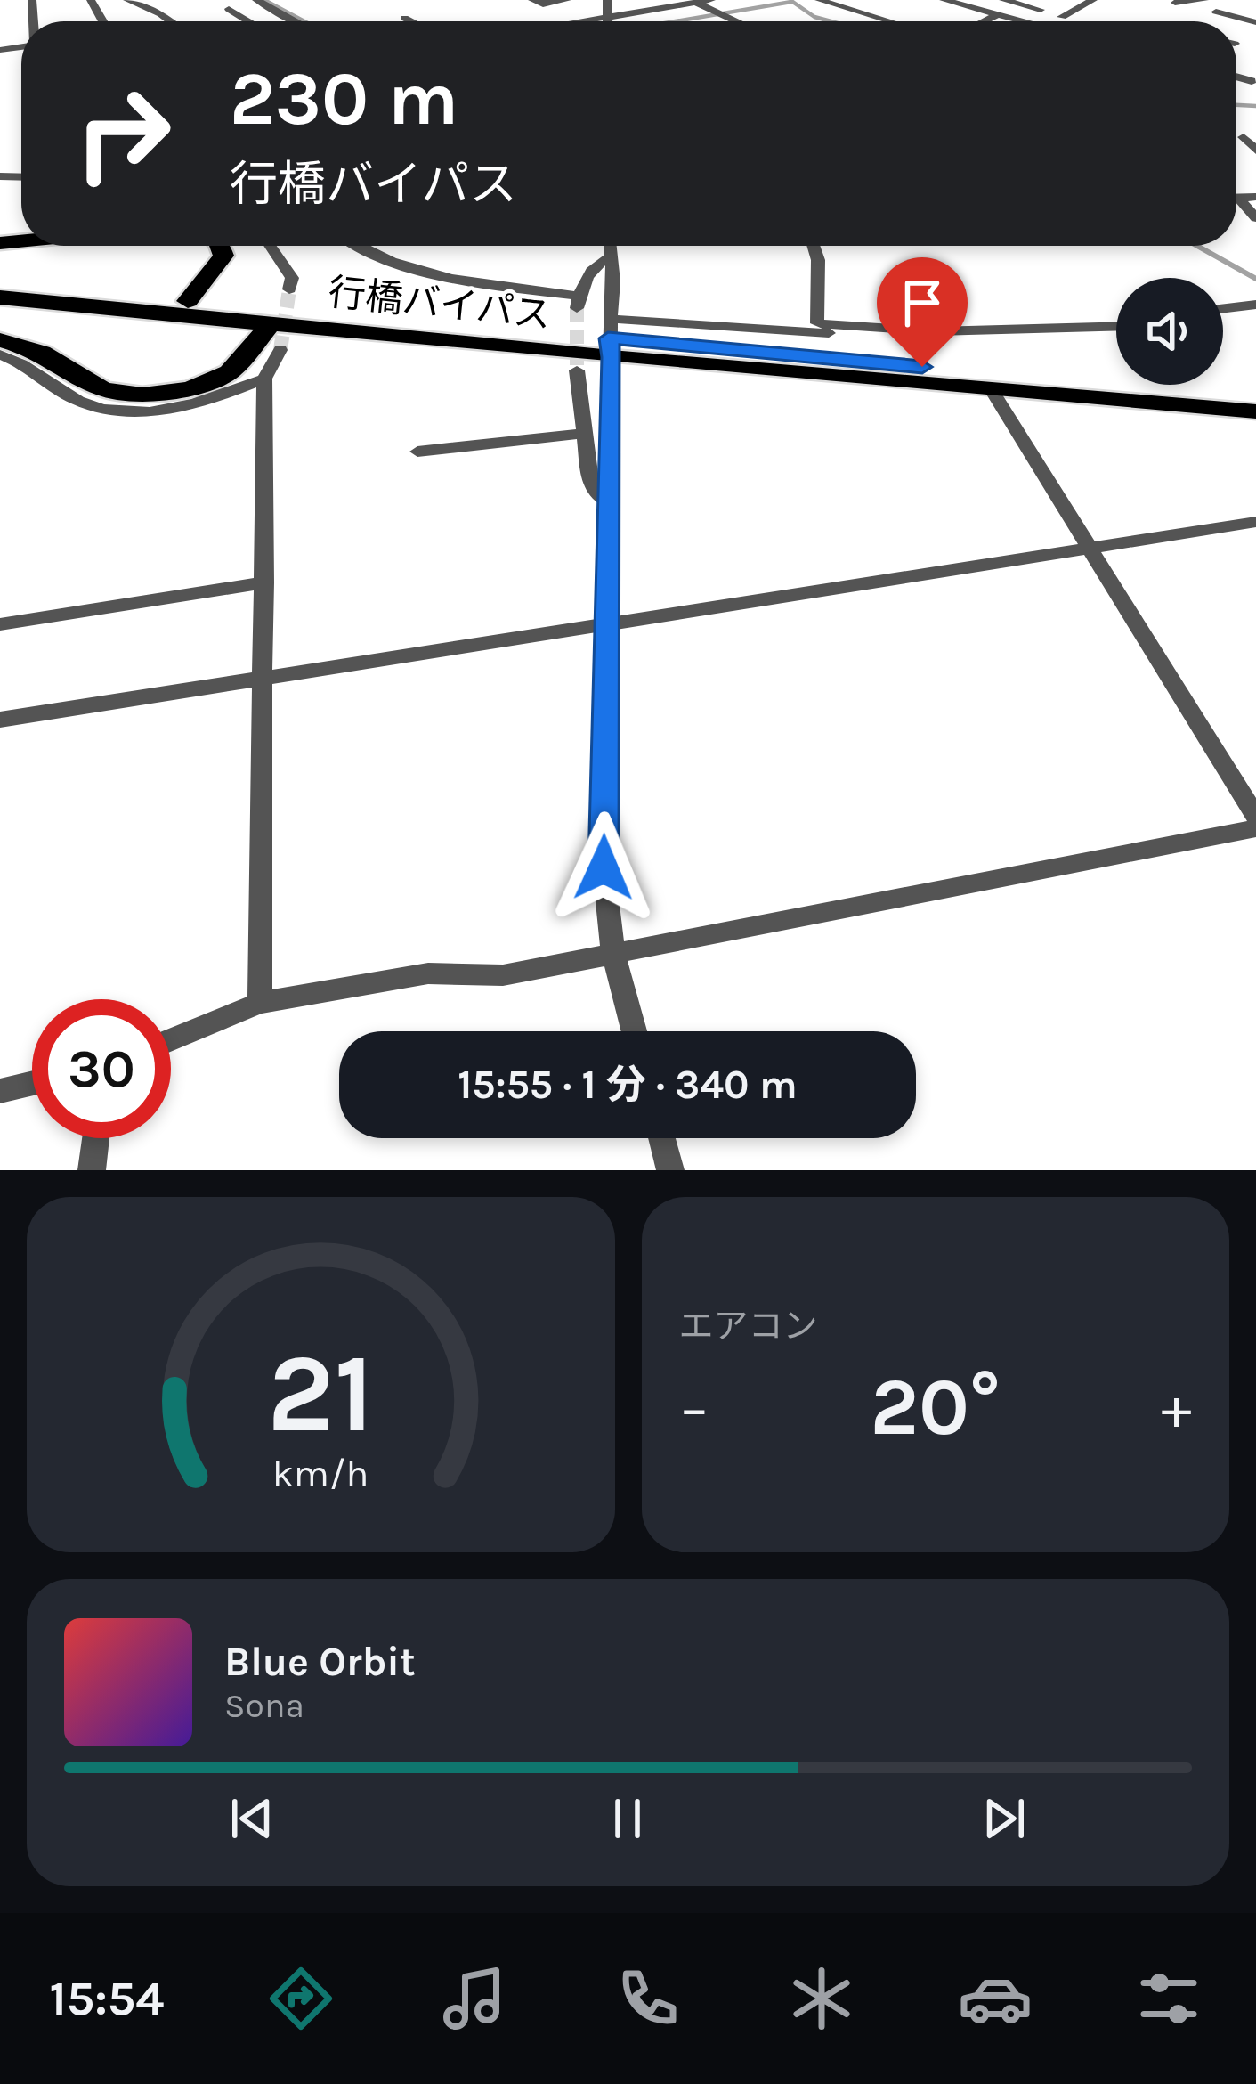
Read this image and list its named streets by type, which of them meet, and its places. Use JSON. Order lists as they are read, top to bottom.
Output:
{
  "streets": {
    "highway": ["行橋バイパス"]
  },
  "page": {
    "turn": ["230 m", "行橋バイパス"],
    "limit": "30",
    "trip": "15:55 · 1 分 · 340 m",
    "tile": "エアコン",
    "heat": ["−", "20°", "+"],
    "song": ["Blue Orbit", "Sona"],
    "tabs": "15:54",
    "gauge": ["21", "km/h"]
  }
}
